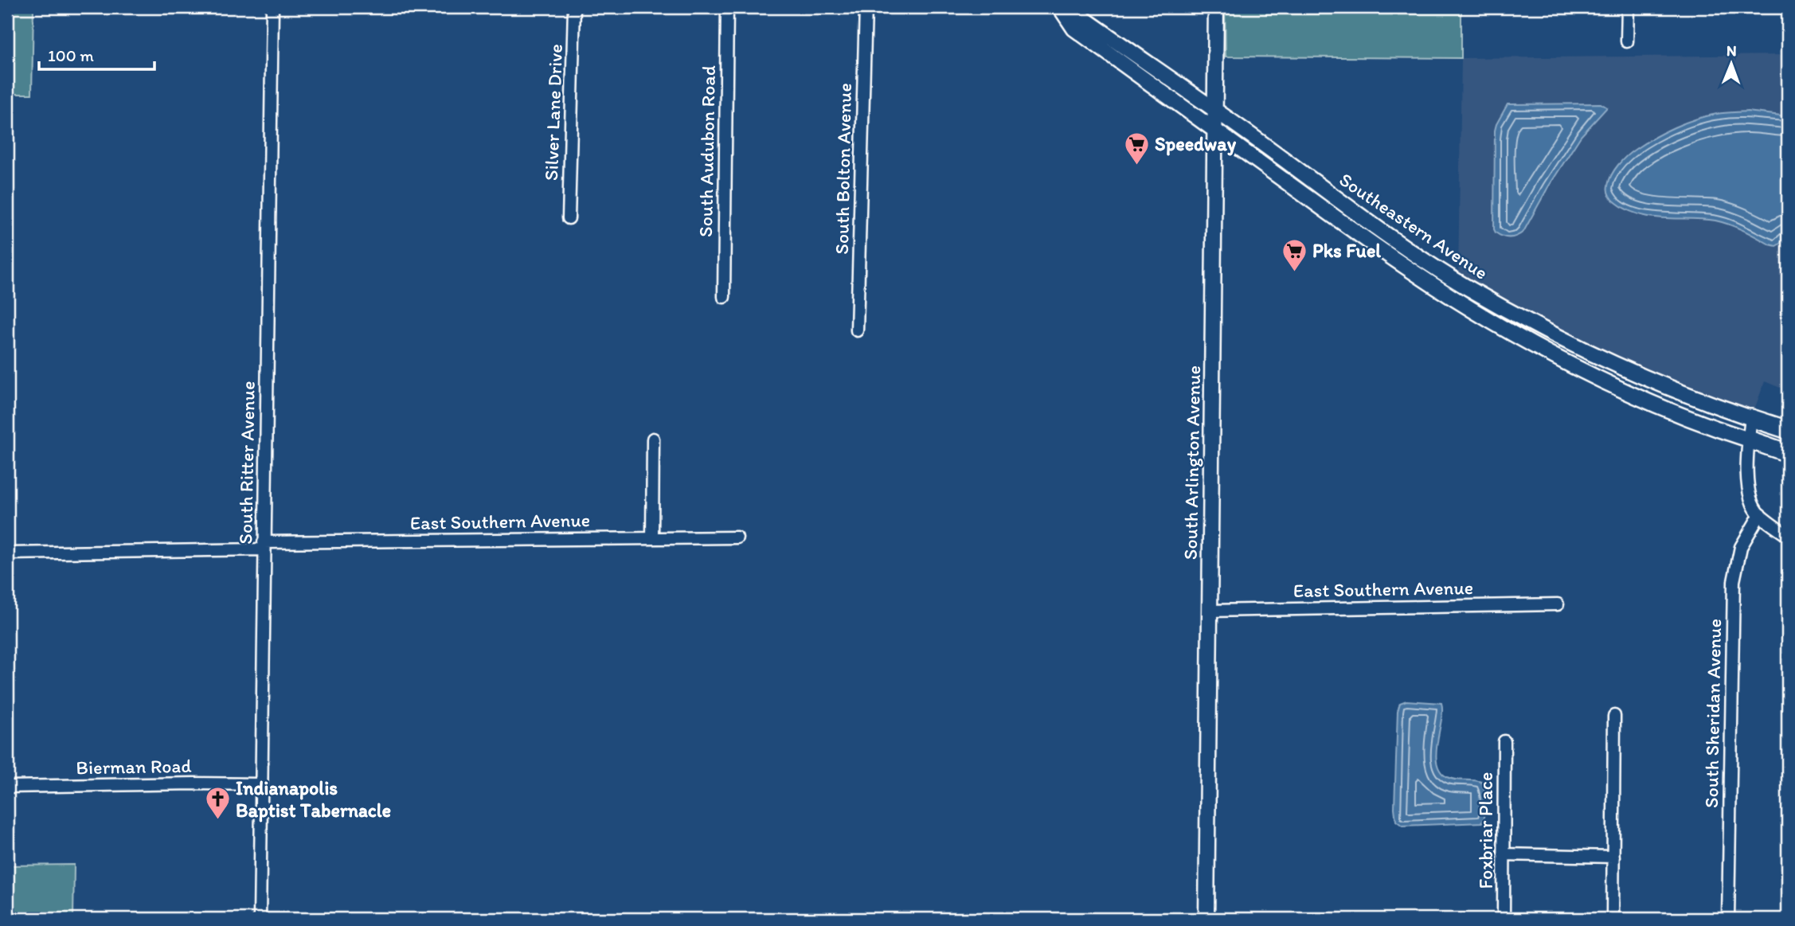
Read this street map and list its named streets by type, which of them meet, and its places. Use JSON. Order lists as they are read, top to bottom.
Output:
{
  "streets": {
    "main road": ["Southeastern Avenue", "South Arlington Avenue"],
    "street": [
      "Silver Lane Drive",
      "South Audubon Road",
      "South Bolton Avenue",
      "South Ritter Avenue",
      "East Southern Avenue",
      "South Sheridan Avenue",
      "Bierman Road",
      "Foxbriar Place"
    ]
  },
  "crossings": [
    ["Southeastern Avenue", "South Arlington Avenue"],
    ["South Ritter Avenue", "East Southern Avenue"],
    ["South Ritter Avenue", "Bierman Road"],
    ["South Arlington Avenue", "East Southern Avenue"]
  ],
  "places": {
    "supermarket": ["Speedway", "Pks Fuel"],
    "church": ["Indianapolis Baptist Tabernacle"]
  },
  "scale_bar": "100 m",
  "north": "top"
}
